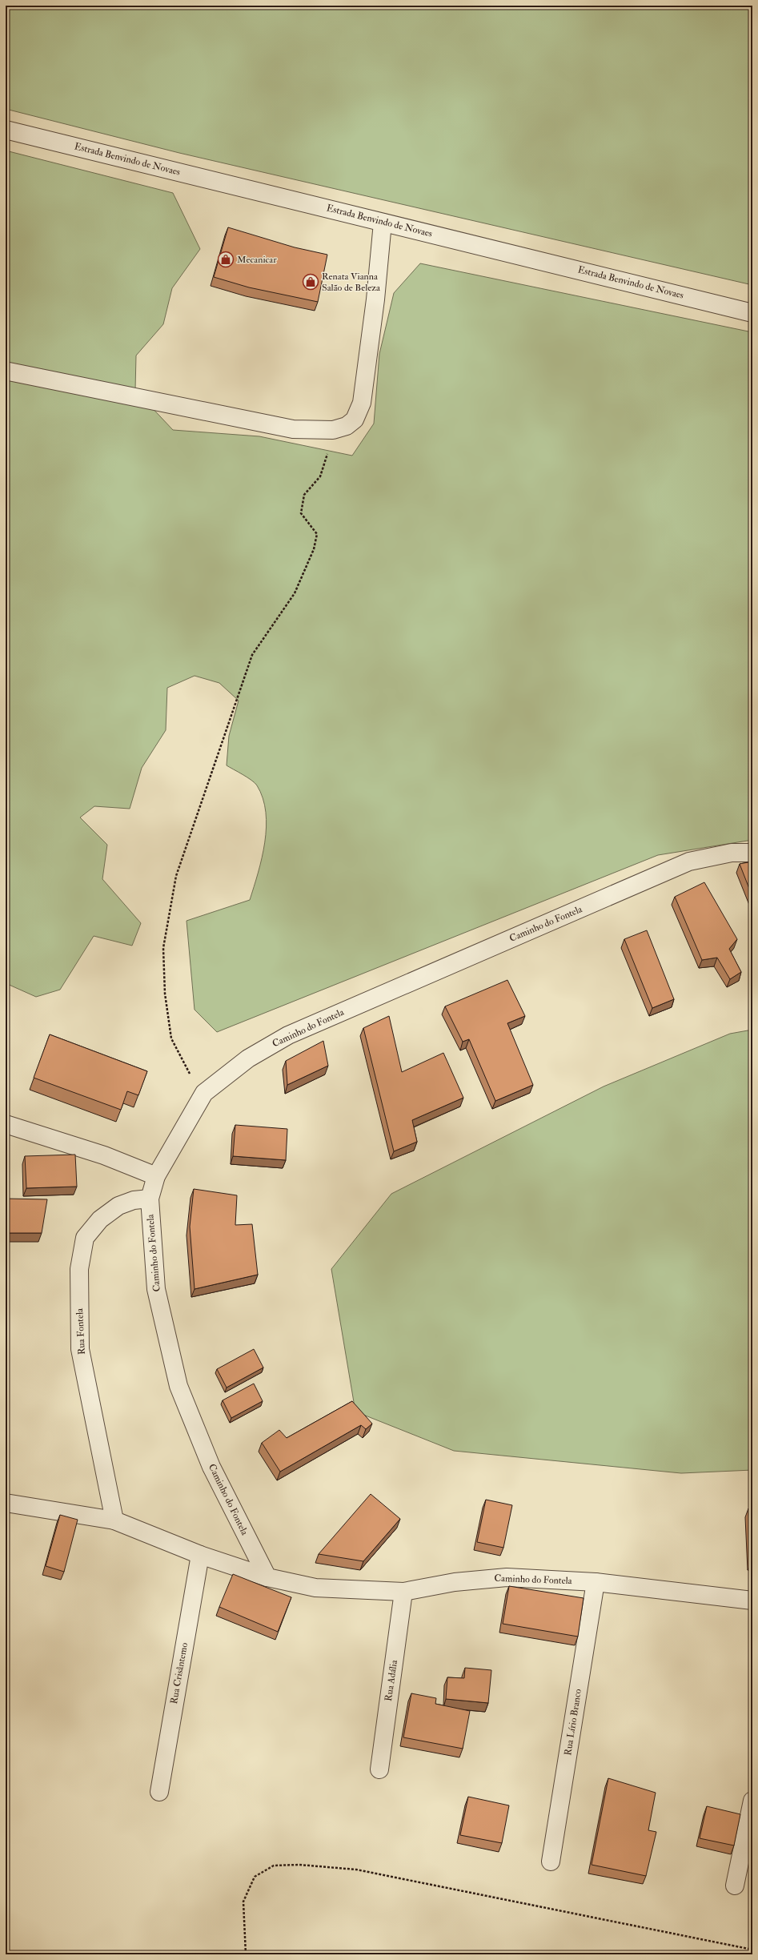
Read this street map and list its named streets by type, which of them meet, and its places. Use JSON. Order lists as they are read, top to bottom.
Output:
{
  "streets": {
    "street": [
      "Estrada Benvindo de Novaes",
      "Caminho do Fontela",
      "Rua Fontela",
      "Rua Crisântemo",
      "Rua Adália",
      "Rua Lírio Branco"
    ]
  },
  "crossings": [
    ["Caminho do Fontela", "Rua Fontela"],
    ["Caminho do Fontela", "Rua Adália"],
    ["Caminho do Fontela", "Rua Lírio Branco"]
  ],
  "places": {
    "shop": ["Mecanicar", "Renata Vianna Salão de Beleza"]
  }
}
